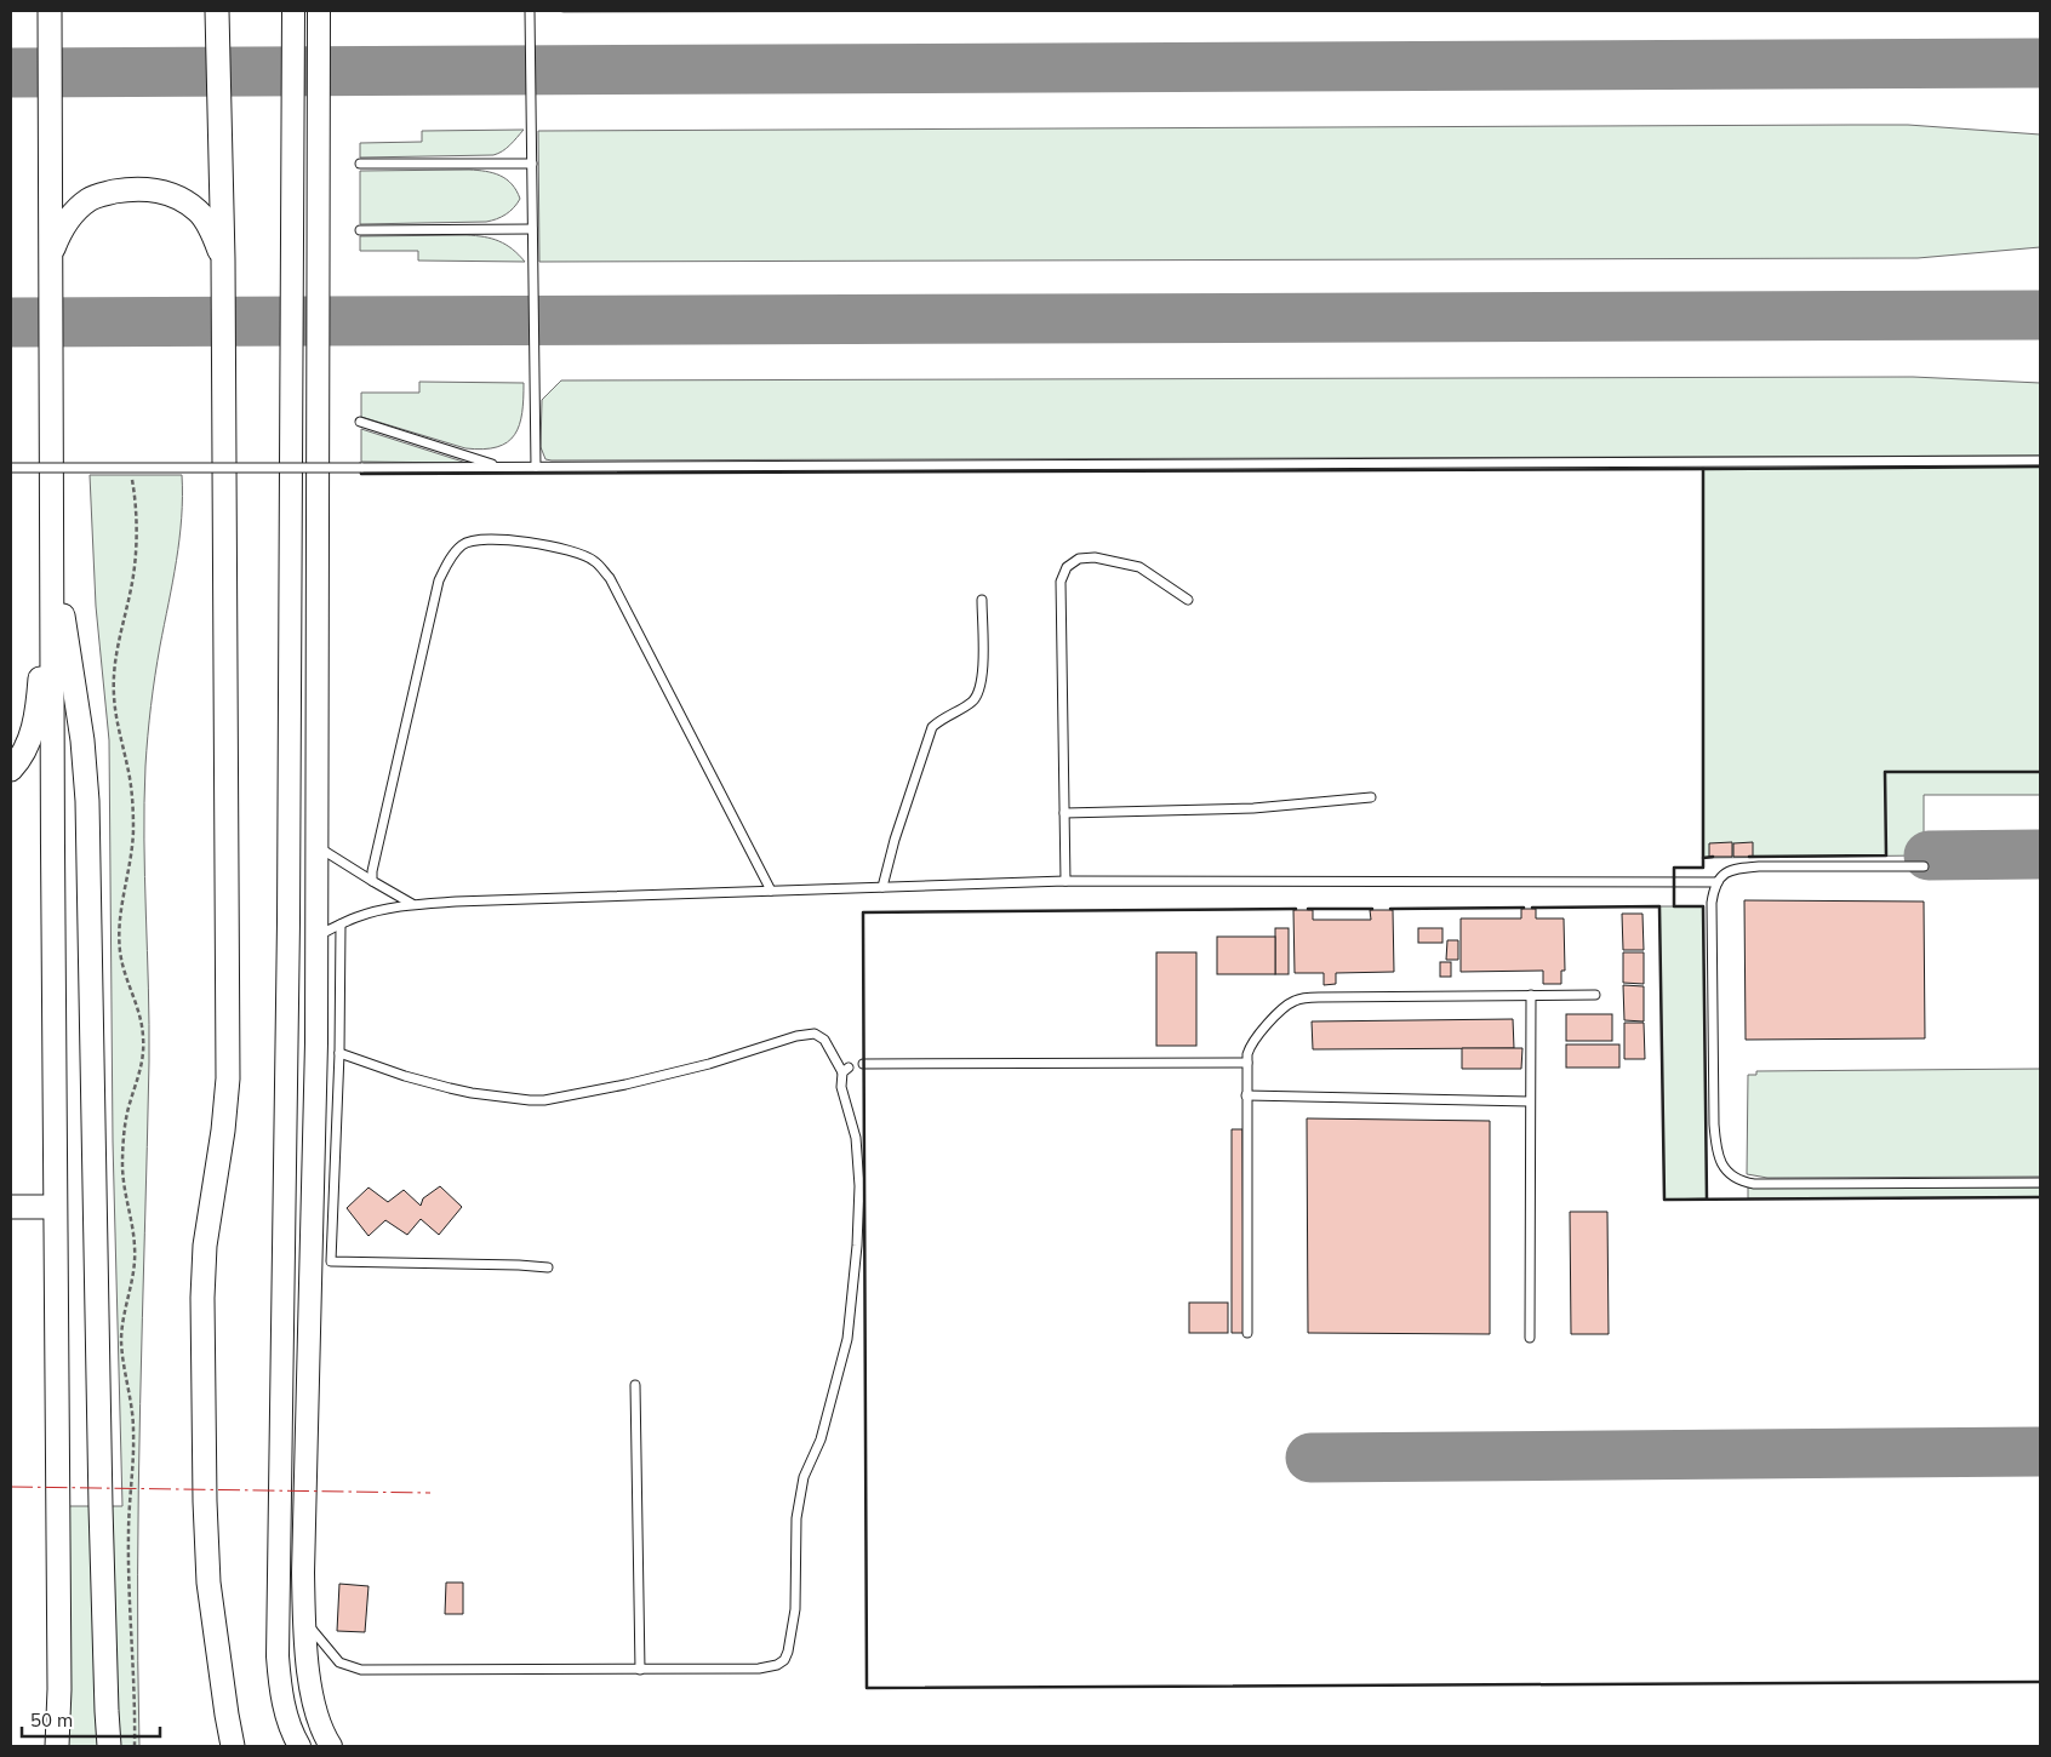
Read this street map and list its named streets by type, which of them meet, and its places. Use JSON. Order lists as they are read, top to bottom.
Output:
{
  "scale_bar": "50 m"
}
